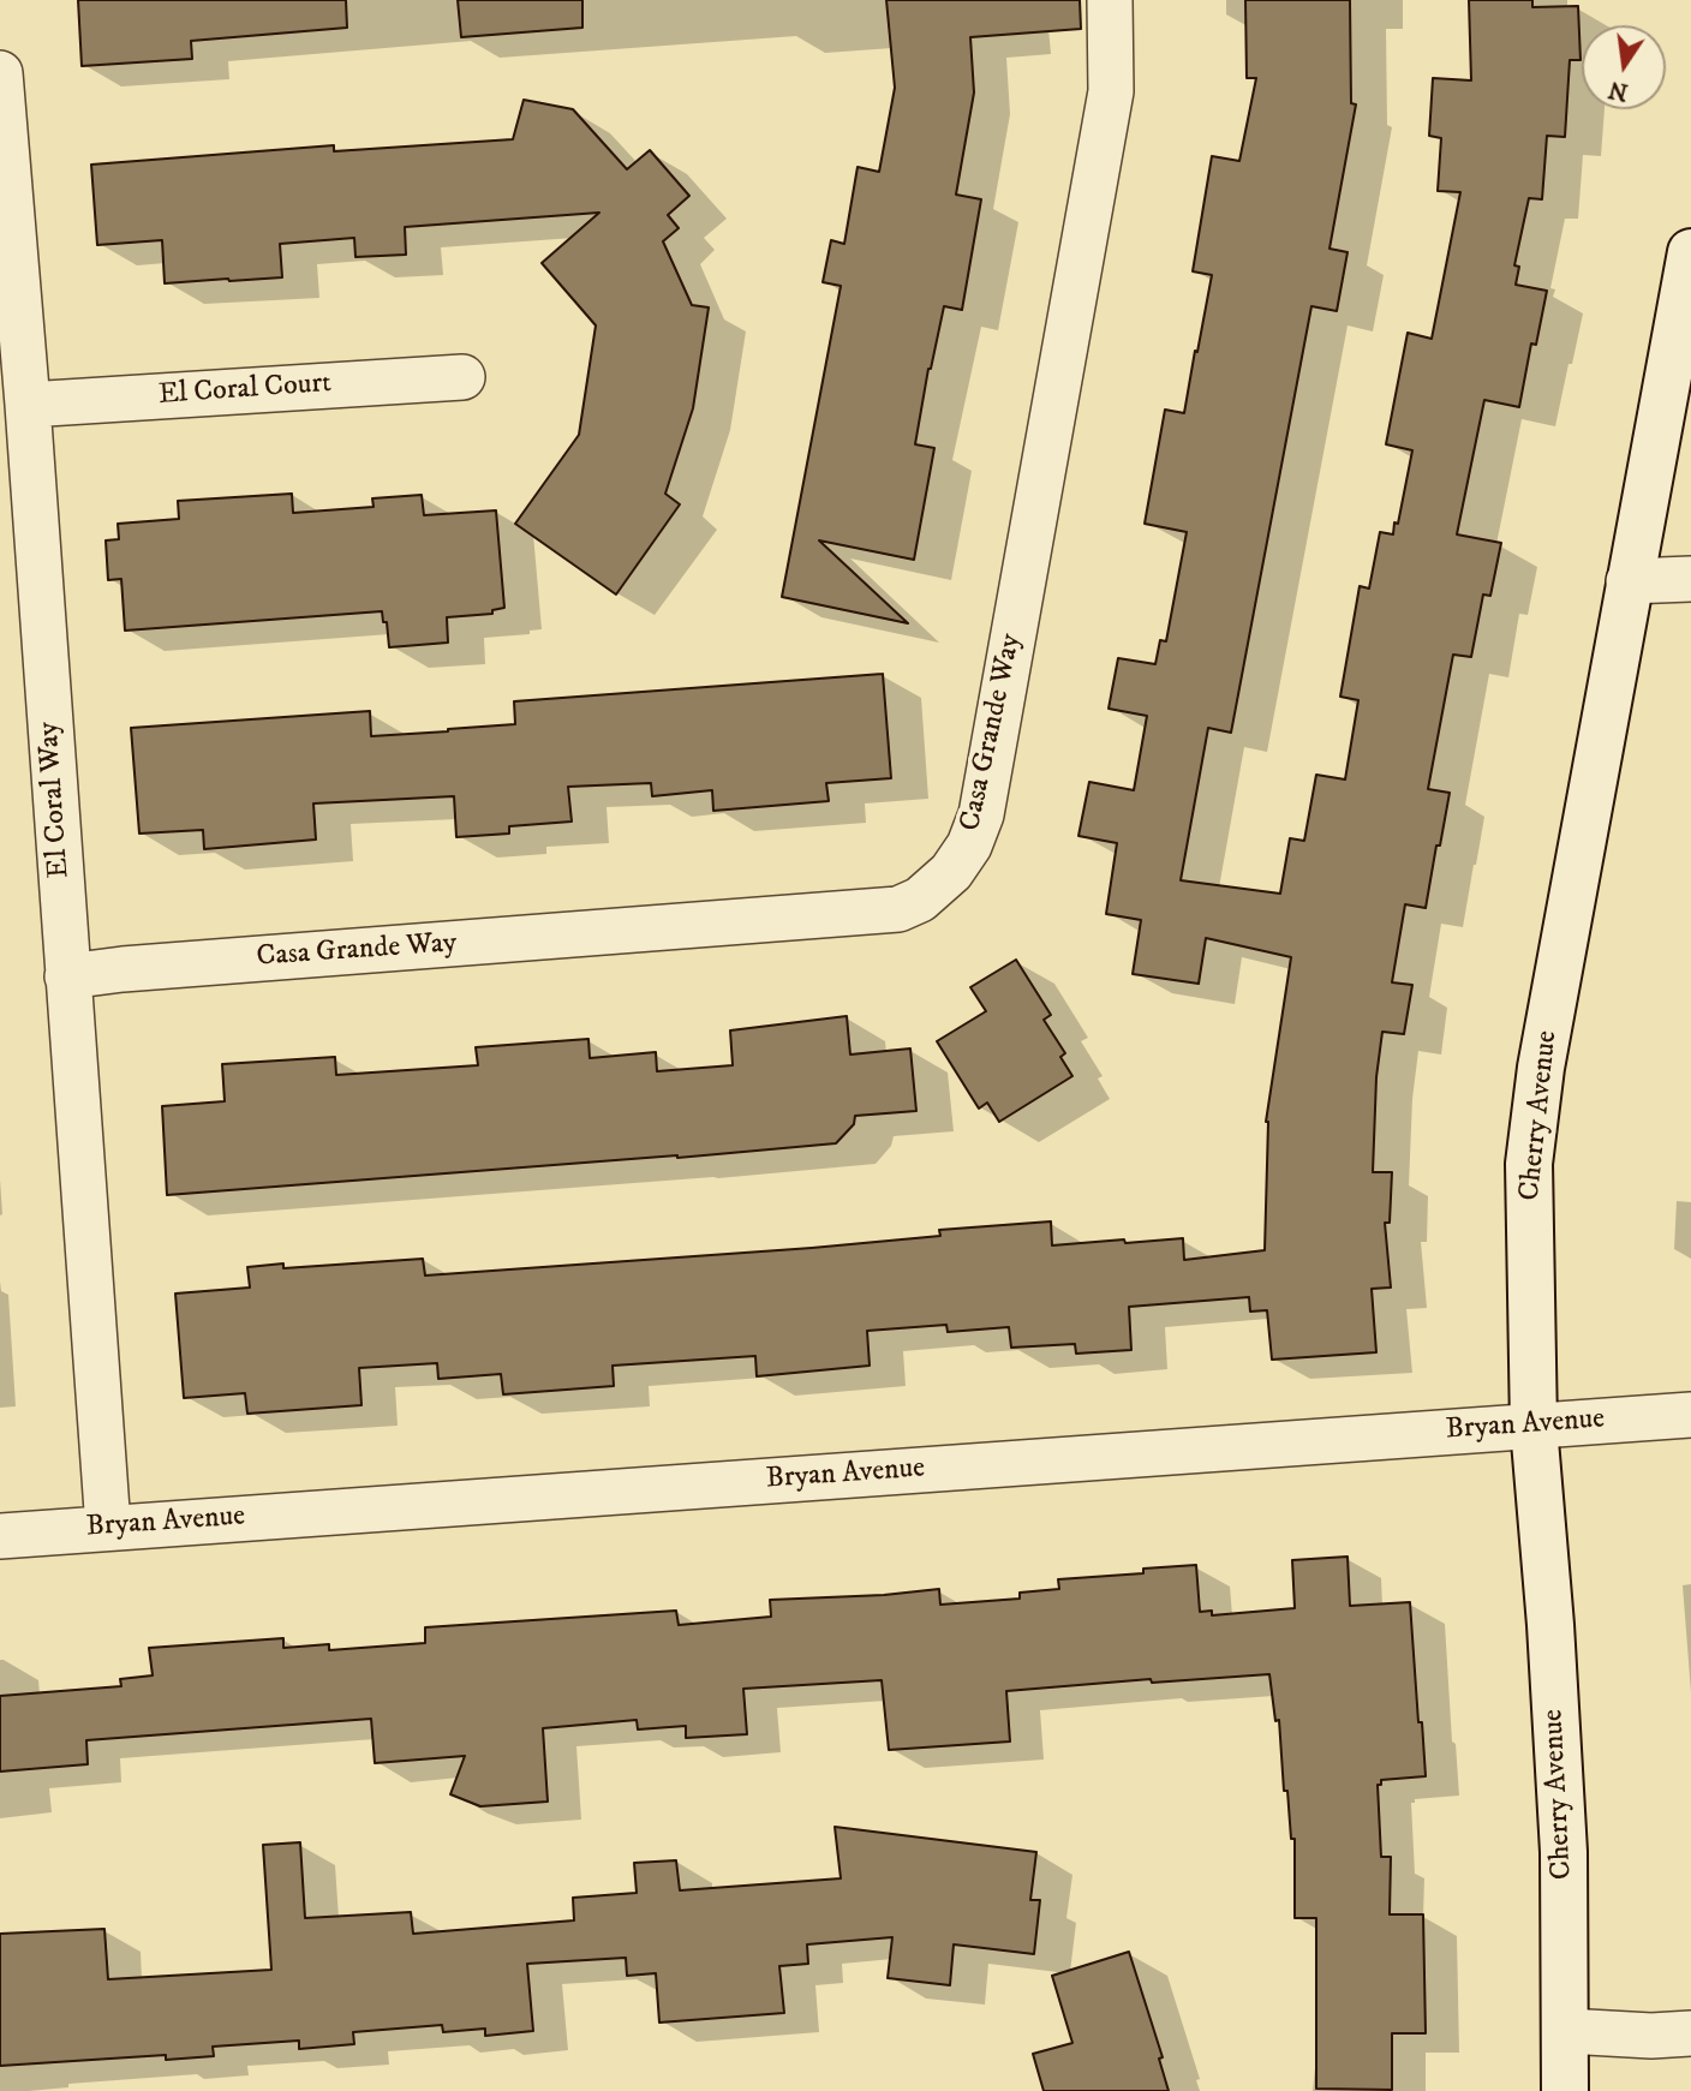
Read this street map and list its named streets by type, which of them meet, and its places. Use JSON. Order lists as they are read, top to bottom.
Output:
{
  "streets": {
    "street": [
      "El Coral Court",
      "Casa Grande Way",
      "El Coral Way",
      "Cherry Avenue",
      "Bryan Avenue"
    ]
  },
  "crossings": [
    ["El Coral Court", "El Coral Way"],
    ["Casa Grande Way", "El Coral Way"],
    ["El Coral Way", "Bryan Avenue"],
    ["Cherry Avenue", "Bryan Avenue"]
  ],
  "north": "bottom"
}
